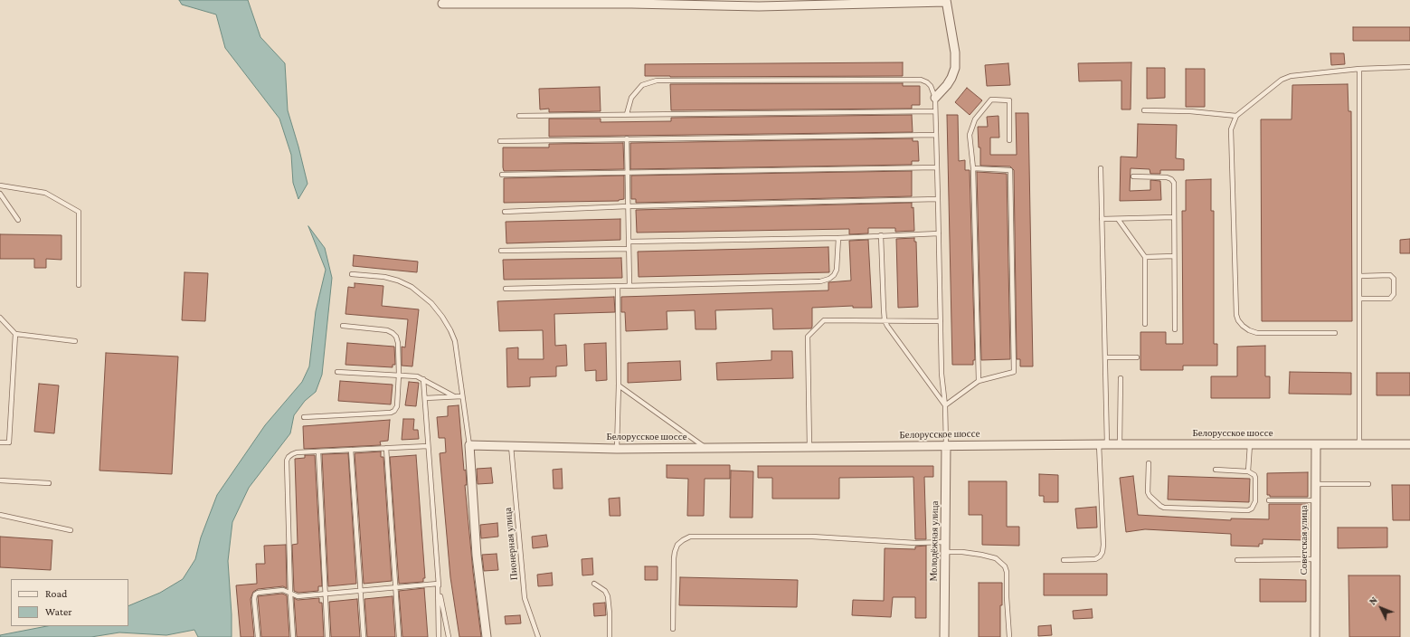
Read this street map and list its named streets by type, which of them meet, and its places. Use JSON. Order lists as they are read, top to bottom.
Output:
{
  "streets": {
    "street": ["Белорусское шоссе", "Советская улица", "Молодёжная улица"],
    "lane": ["Пионерная улица"]
  },
  "crossings": [
    ["Белорусское шоссе", "Советская улица"],
    ["Белорусское шоссе", "Молодёжная улица"],
    ["Белорусское шоссе", "Пионерная улица"]
  ],
  "legend": ["Road", "Water"],
  "north": "top left"
}
